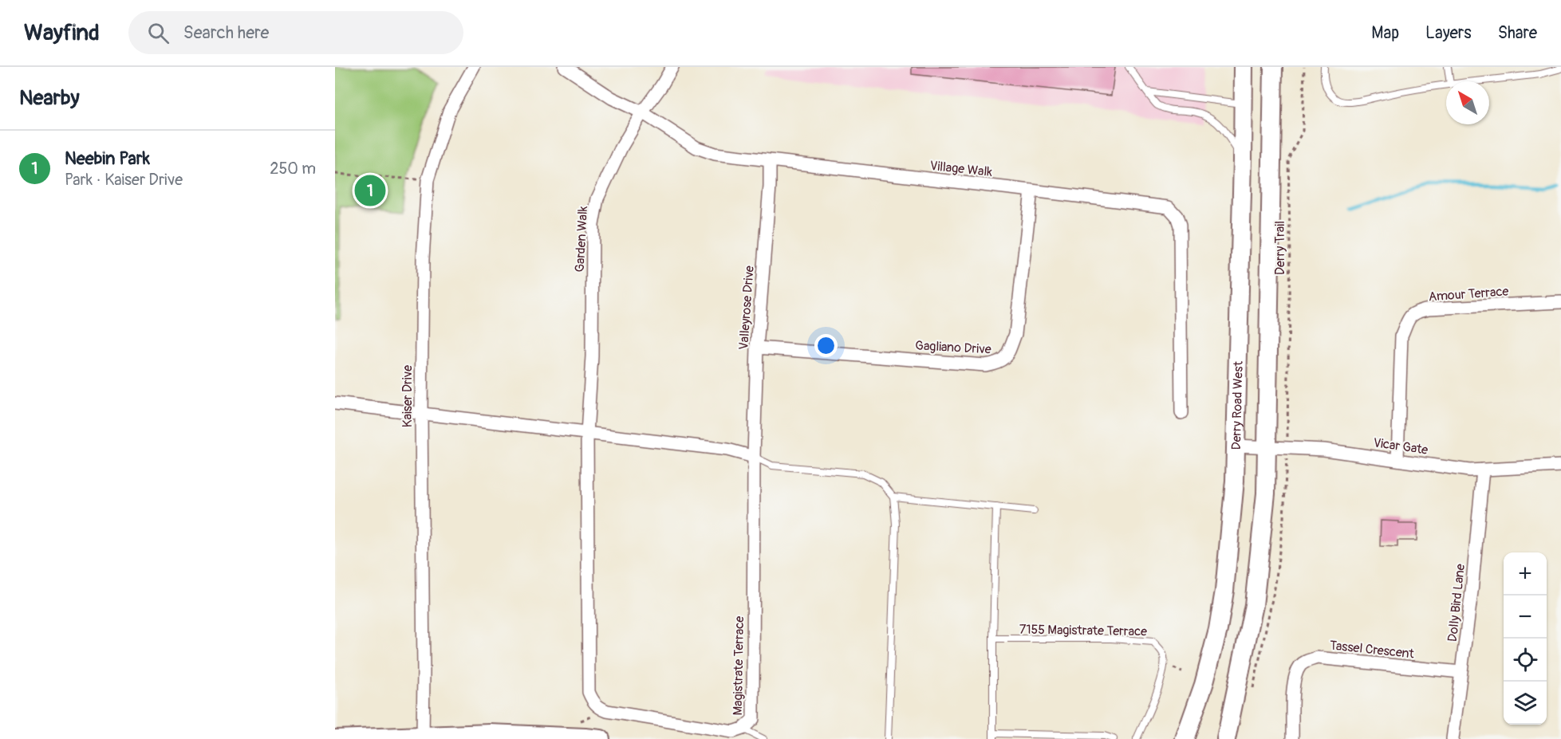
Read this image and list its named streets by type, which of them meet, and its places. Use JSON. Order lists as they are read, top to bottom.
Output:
{
  "streets": {
    "main road": ["Derry Road West"],
    "street": [
      "Village Walk",
      "Garden Walk",
      "Amour Terrace",
      "Valleyrose Drive",
      "Gagliano Drive",
      "Kaiser Drive",
      "Vicar Gate",
      "Dolly Bird Lane",
      "Tassel Crescent",
      "Magistrate Terrace"
    ],
    "lane": ["7155 Magistrate Terrace"],
    "path": ["Derry Trail"]
  },
  "crossings": [
    ["Village Walk", "Garden Walk"],
    ["Village Walk", "Valleyrose Drive"],
    ["Village Walk", "Gagliano Drive"],
    ["Garden Walk", "Magistrate Terrace"],
    ["Amour Terrace", "Vicar Gate"],
    ["Valleyrose Drive", "Gagliano Drive"],
    ["Valleyrose Drive", "Magistrate Terrace"],
    ["Derry Road West", "Vicar Gate"],
    ["Vicar Gate", "Dolly Bird Lane"],
    ["Dolly Bird Lane", "Tassel Crescent"]
  ],
  "north": "top left",
  "page": {
    "header": "Wayfind",
    "search": "Search here",
    "nav": ["Map", "Layers", "Share"],
    "heading": "Nearby",
    "list": [
      {
        "mark": "1",
        "name": "Neebin Park",
        "note": "Park · Kaiser Drive",
        "value": "250 m"
      }
    ],
    "pins": "1",
    "map_buttons": ["+", "−"]
  }
}
